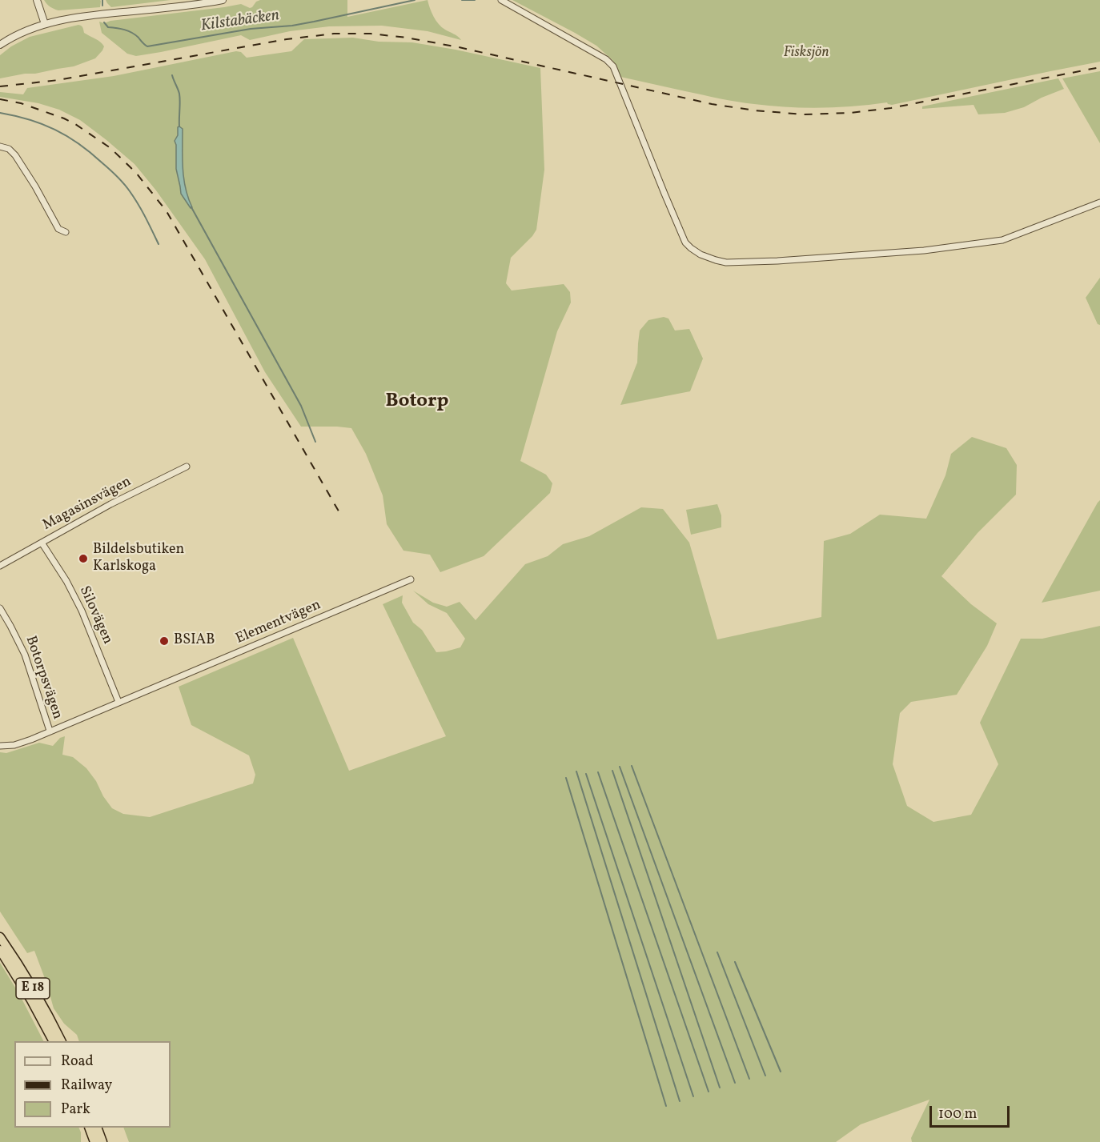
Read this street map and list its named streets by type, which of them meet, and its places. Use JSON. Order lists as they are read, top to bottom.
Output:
{
  "streets": {
    "highway": ["E 18"],
    "street": [
      "Magasinsvägen",
      "Silovägen",
      "Elementvägen",
      "Botorpsvägen"
    ]
  },
  "crossings": [
    ["Magasinsvägen", "Silovägen"],
    ["Silovägen", "Elementvägen"],
    ["Elementvägen", "Botorpsvägen"]
  ],
  "districts": ["Botorp"],
  "water": ["Kilstabäcken"],
  "parks": ["Fisksjön"],
  "places": ["Bildelsbutiken Karlskoga", "BSIAB"],
  "legend": ["Road", "Railway", "Park"],
  "scale_bar": "100 m"
}
